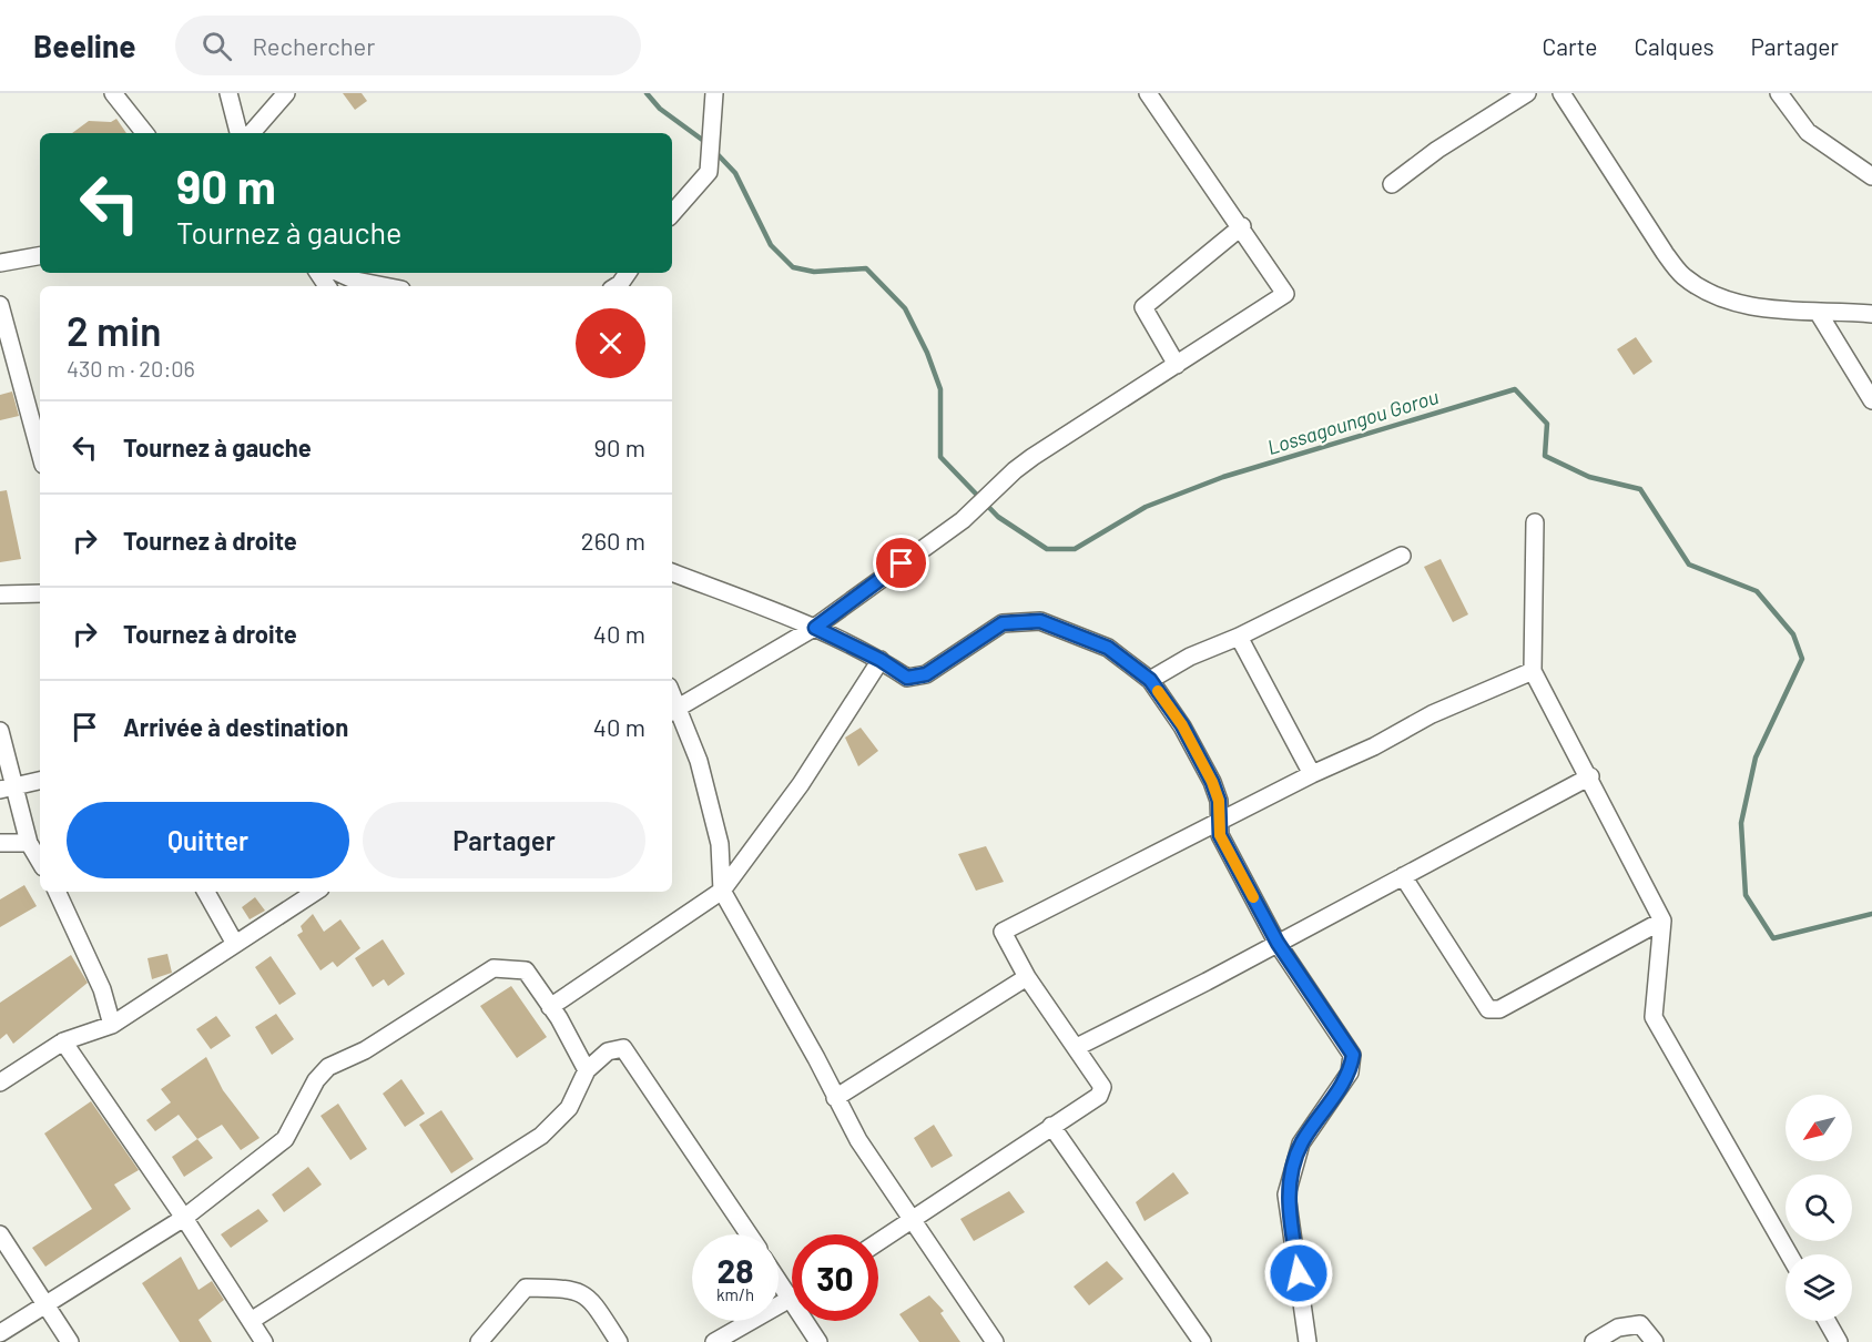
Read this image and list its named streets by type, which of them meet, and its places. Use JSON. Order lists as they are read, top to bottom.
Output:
{
  "water": ["Lossagoungou Gorou"],
  "north": "bottom left",
  "page": {
    "header": "Beeline",
    "search": "Rechercher",
    "nav": ["Carte", "Calques", "Partager"],
    "turn": ["90 m", "Tournez à gauche"],
    "heading": ["2 min", "430 m · 20:06"],
    "list": [
      {
        "name": "Tournez à gauche",
        "value": "90 m"
      },
      {
        "name": "Tournez à droite",
        "value": "260 m"
      },
      {
        "name": "Tournez à droite",
        "value": "40 m"
      },
      {
        "name": "Arrivée à destination",
        "value": "40 m"
      }
    ],
    "buttons": ["Quitter", "Partager"],
    "speed": "28 km/h",
    "limit": "30"
  }
}
